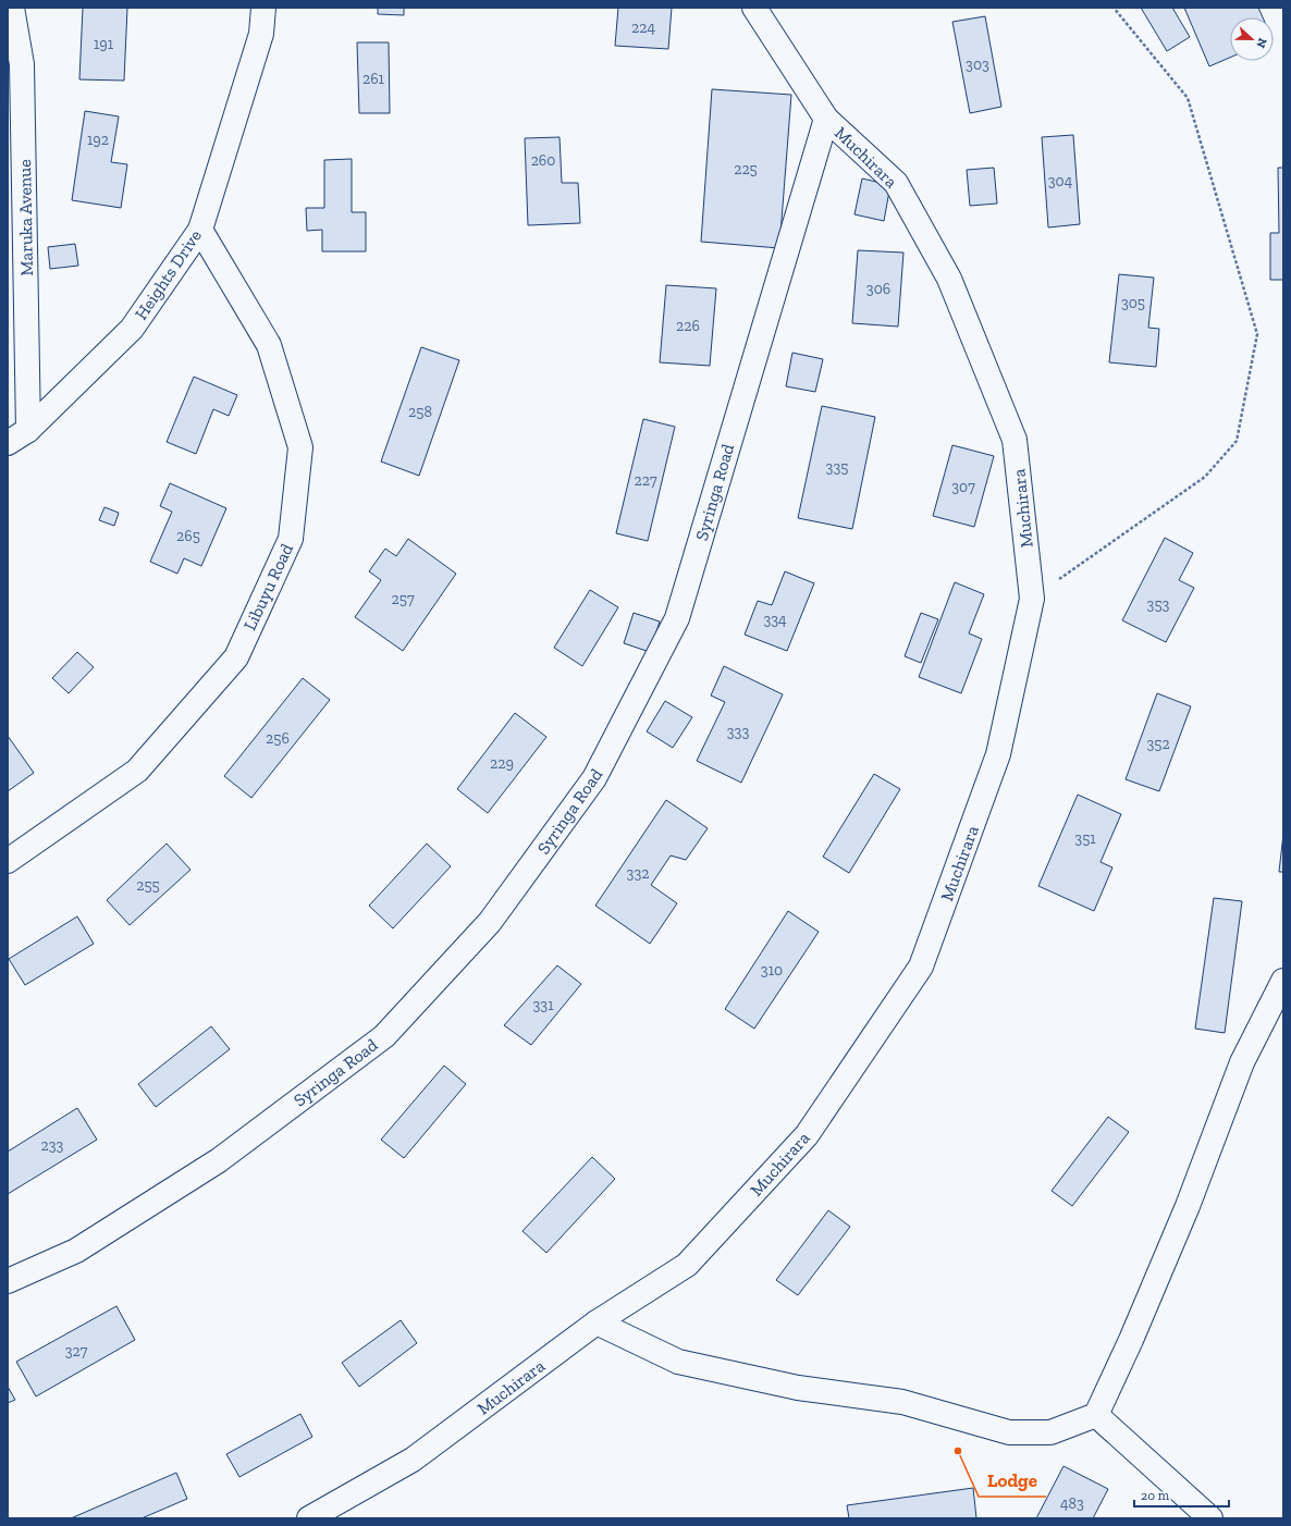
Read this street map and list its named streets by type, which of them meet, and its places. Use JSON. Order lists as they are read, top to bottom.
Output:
{
  "streets": {
    "street": [
      "Muchirara",
      "Maruka Avenue",
      "Heights Drive",
      "Syringa Road",
      "Libuyu Road"
    ]
  },
  "crossings": [
    ["Muchirara", "Syringa Road"],
    ["Maruka Avenue", "Heights Drive"],
    ["Heights Drive", "Libuyu Road"]
  ],
  "places": ["Lodge"],
  "house_numbers": [
    "224",
    "191",
    "303",
    "261",
    "192",
    "260",
    "225",
    "304",
    "306",
    "305",
    "226",
    "258",
    "335",
    "227",
    "307",
    "265",
    "257",
    "353",
    "334",
    "333",
    "256",
    "352",
    "229",
    "351",
    "332",
    "255",
    "310",
    "331",
    "233",
    "327",
    "483"
  ],
  "scale_bar": "20 m",
  "north": "right"
}
